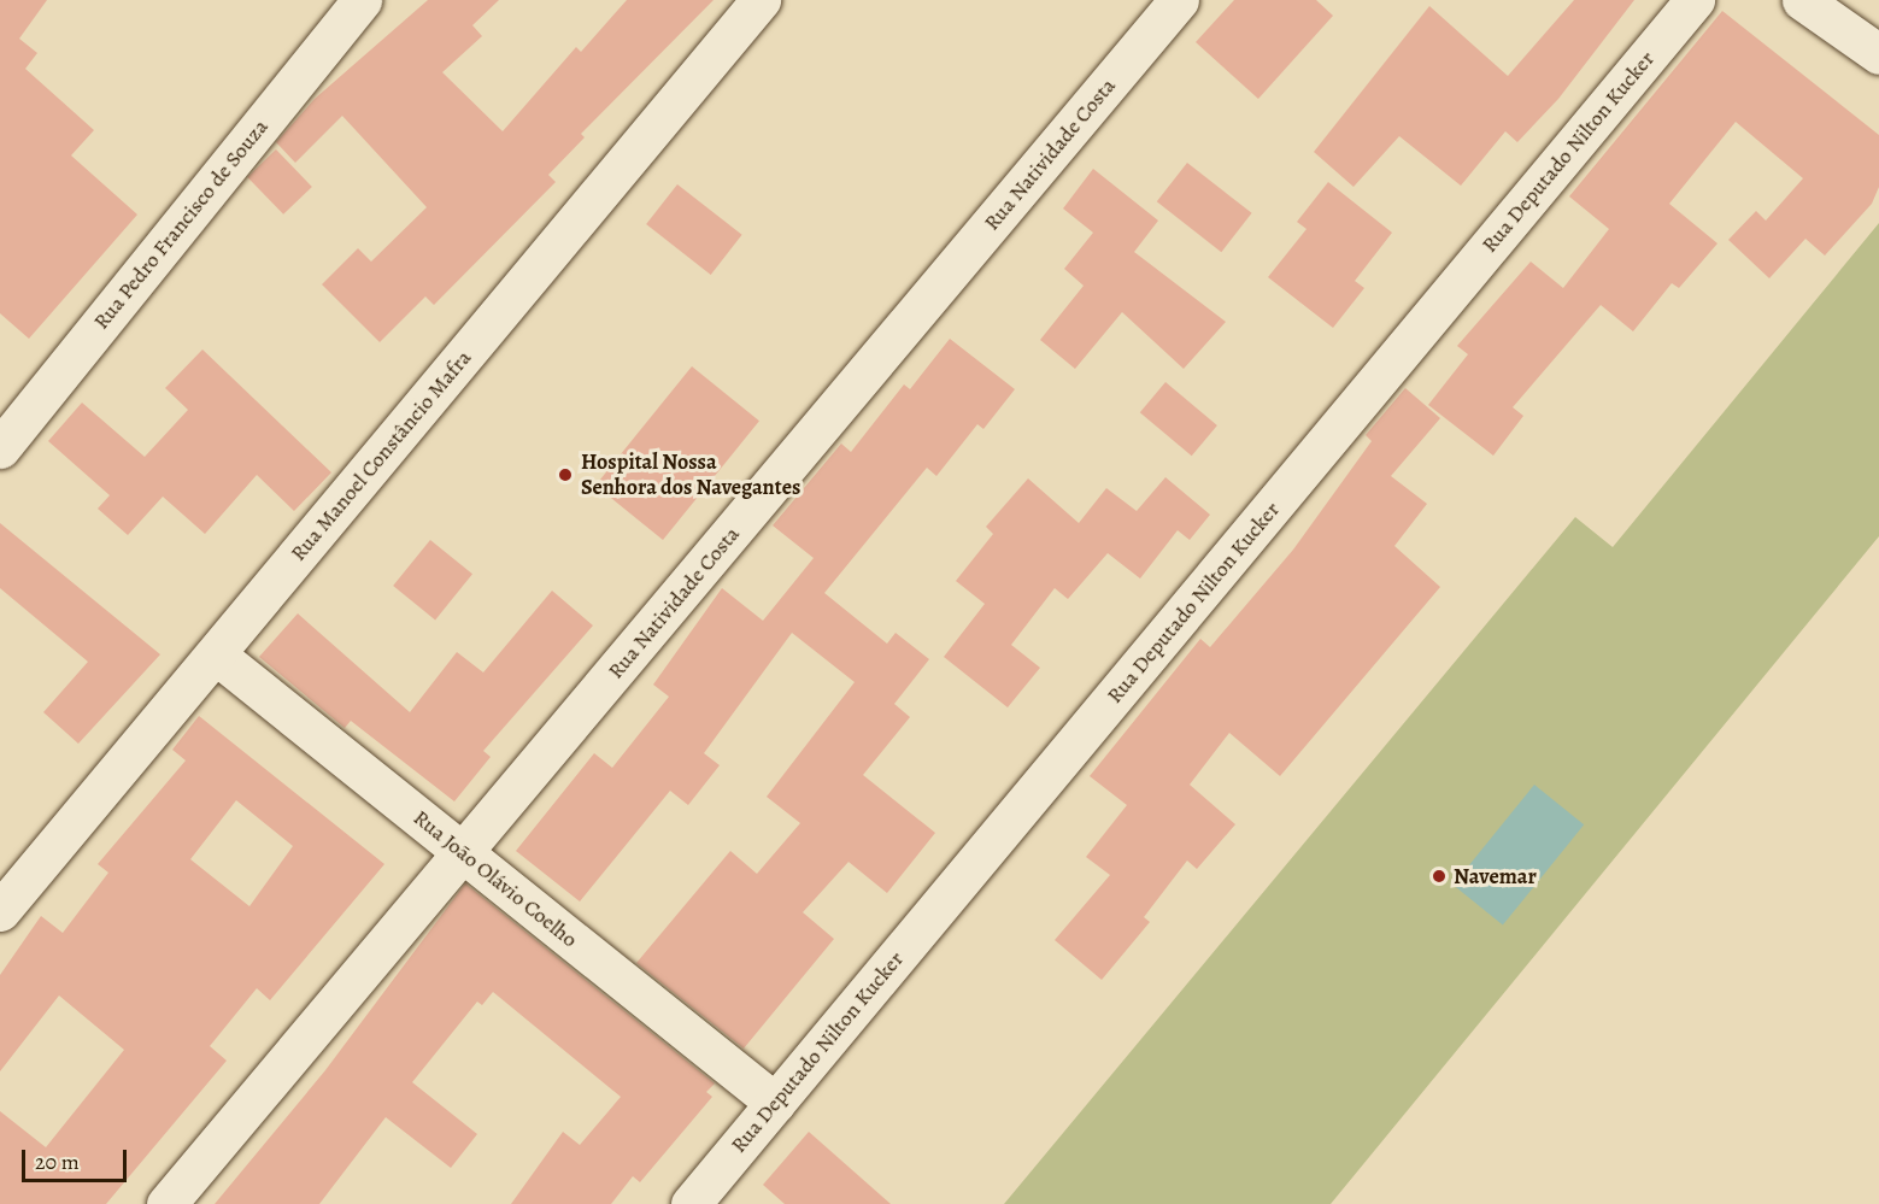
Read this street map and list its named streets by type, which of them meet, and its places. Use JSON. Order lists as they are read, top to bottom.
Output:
{
  "streets": {
    "street": [
      "Rua Deputado Nilton Kucker",
      "Rua Natividade Costa",
      "Rua Pedro Francisco de Souza",
      "Rua Manoel Constâncio Mafra",
      "Rua João Olávio Coelho"
    ]
  },
  "crossings": [
    ["Rua Deputado Nilton Kucker", "Rua João Olávio Coelho"],
    ["Rua Natividade Costa", "Rua João Olávio Coelho"],
    ["Rua Manoel Constâncio Mafra", "Rua João Olávio Coelho"]
  ],
  "places": ["Hospital Nossa Senhora dos Navegantes", "Navemar"],
  "scale_bar": "20 m"
}
